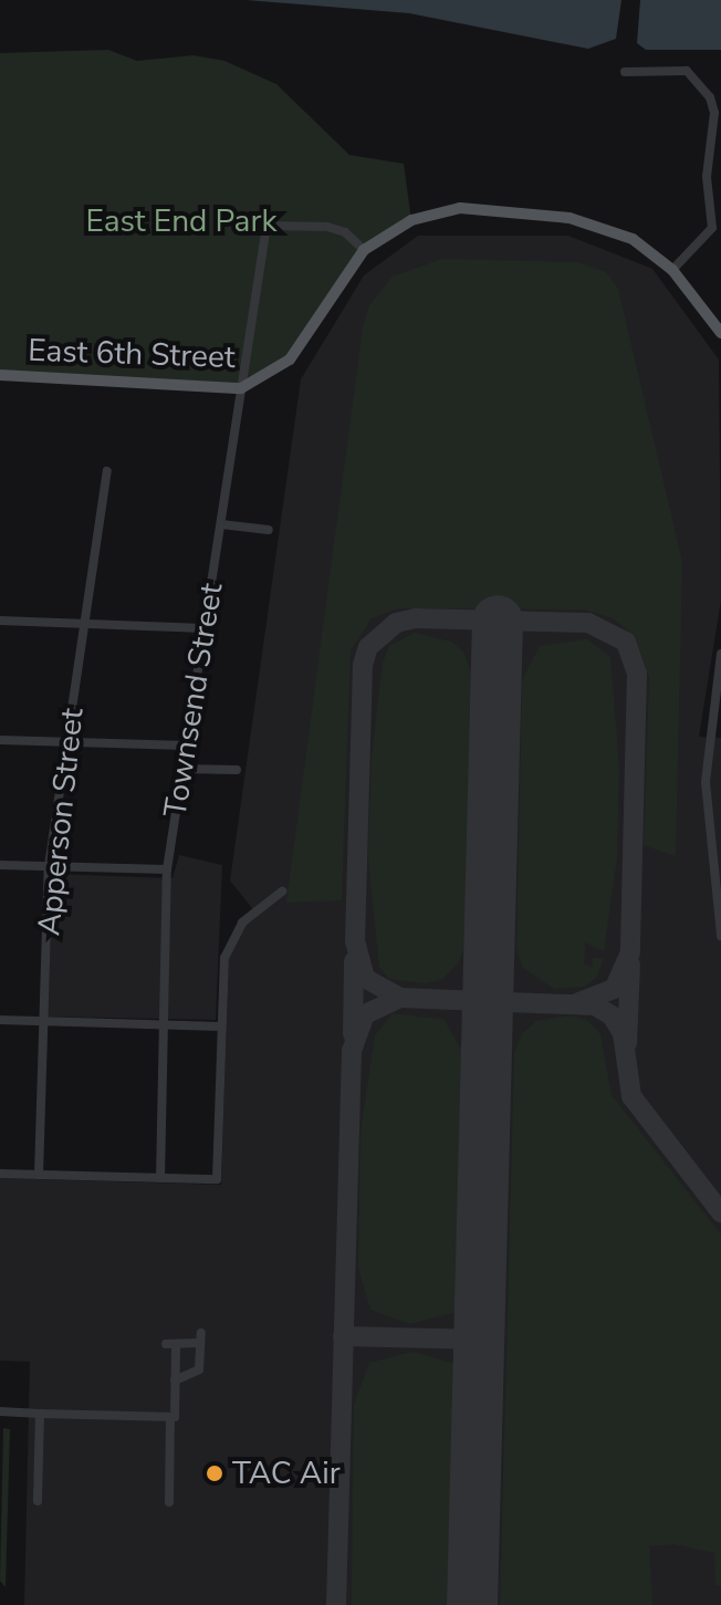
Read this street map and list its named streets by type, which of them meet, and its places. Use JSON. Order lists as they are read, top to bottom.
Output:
{
  "streets": {
    "main road": ["East 6th Street"],
    "street": ["Townsend Street", "Apperson Street"]
  },
  "crossings": [
    ["East 6th Street", "Townsend Street"]
  ],
  "parks": ["East End Park"],
  "places": ["TAC Air"]
}
